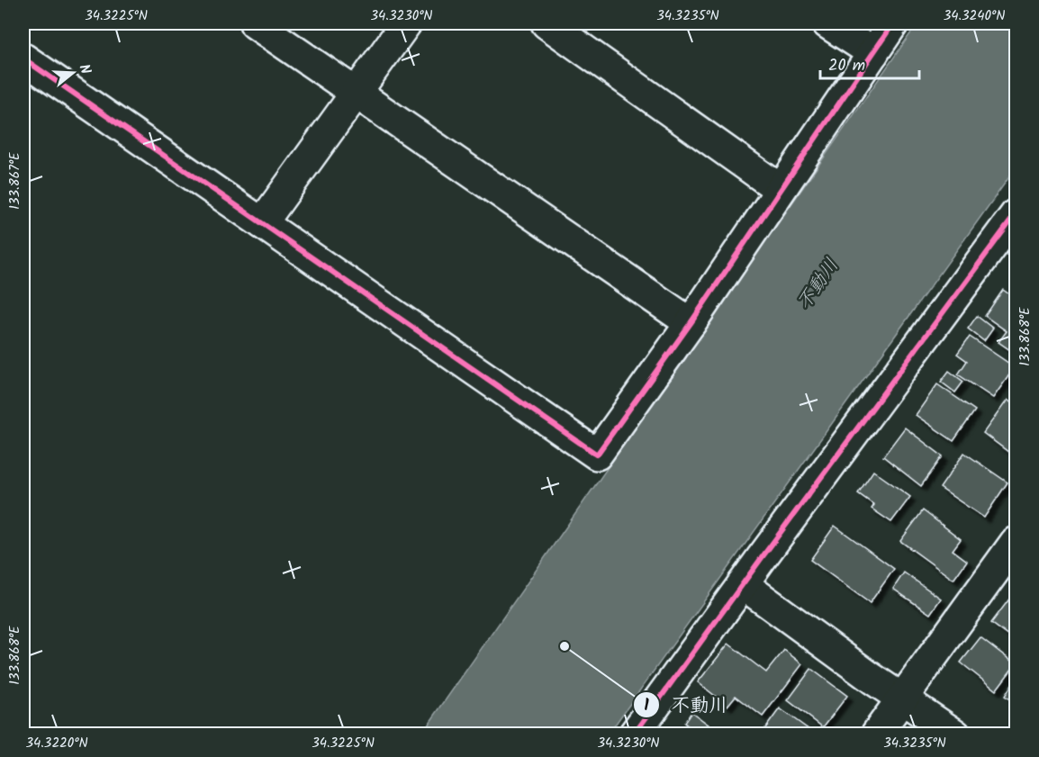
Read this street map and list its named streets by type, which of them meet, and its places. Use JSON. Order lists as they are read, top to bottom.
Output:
{
  "water": ["不動川"],
  "places": ["不動川"],
  "scale_bar": "20 m",
  "north": "right",
  "coordinates": [
    "34.3225°N",
    "34.3230°N",
    "34.3235°N",
    "34.3240°N",
    "133.867°E",
    "133.868°E",
    "34.3220°N"
  ]
}
